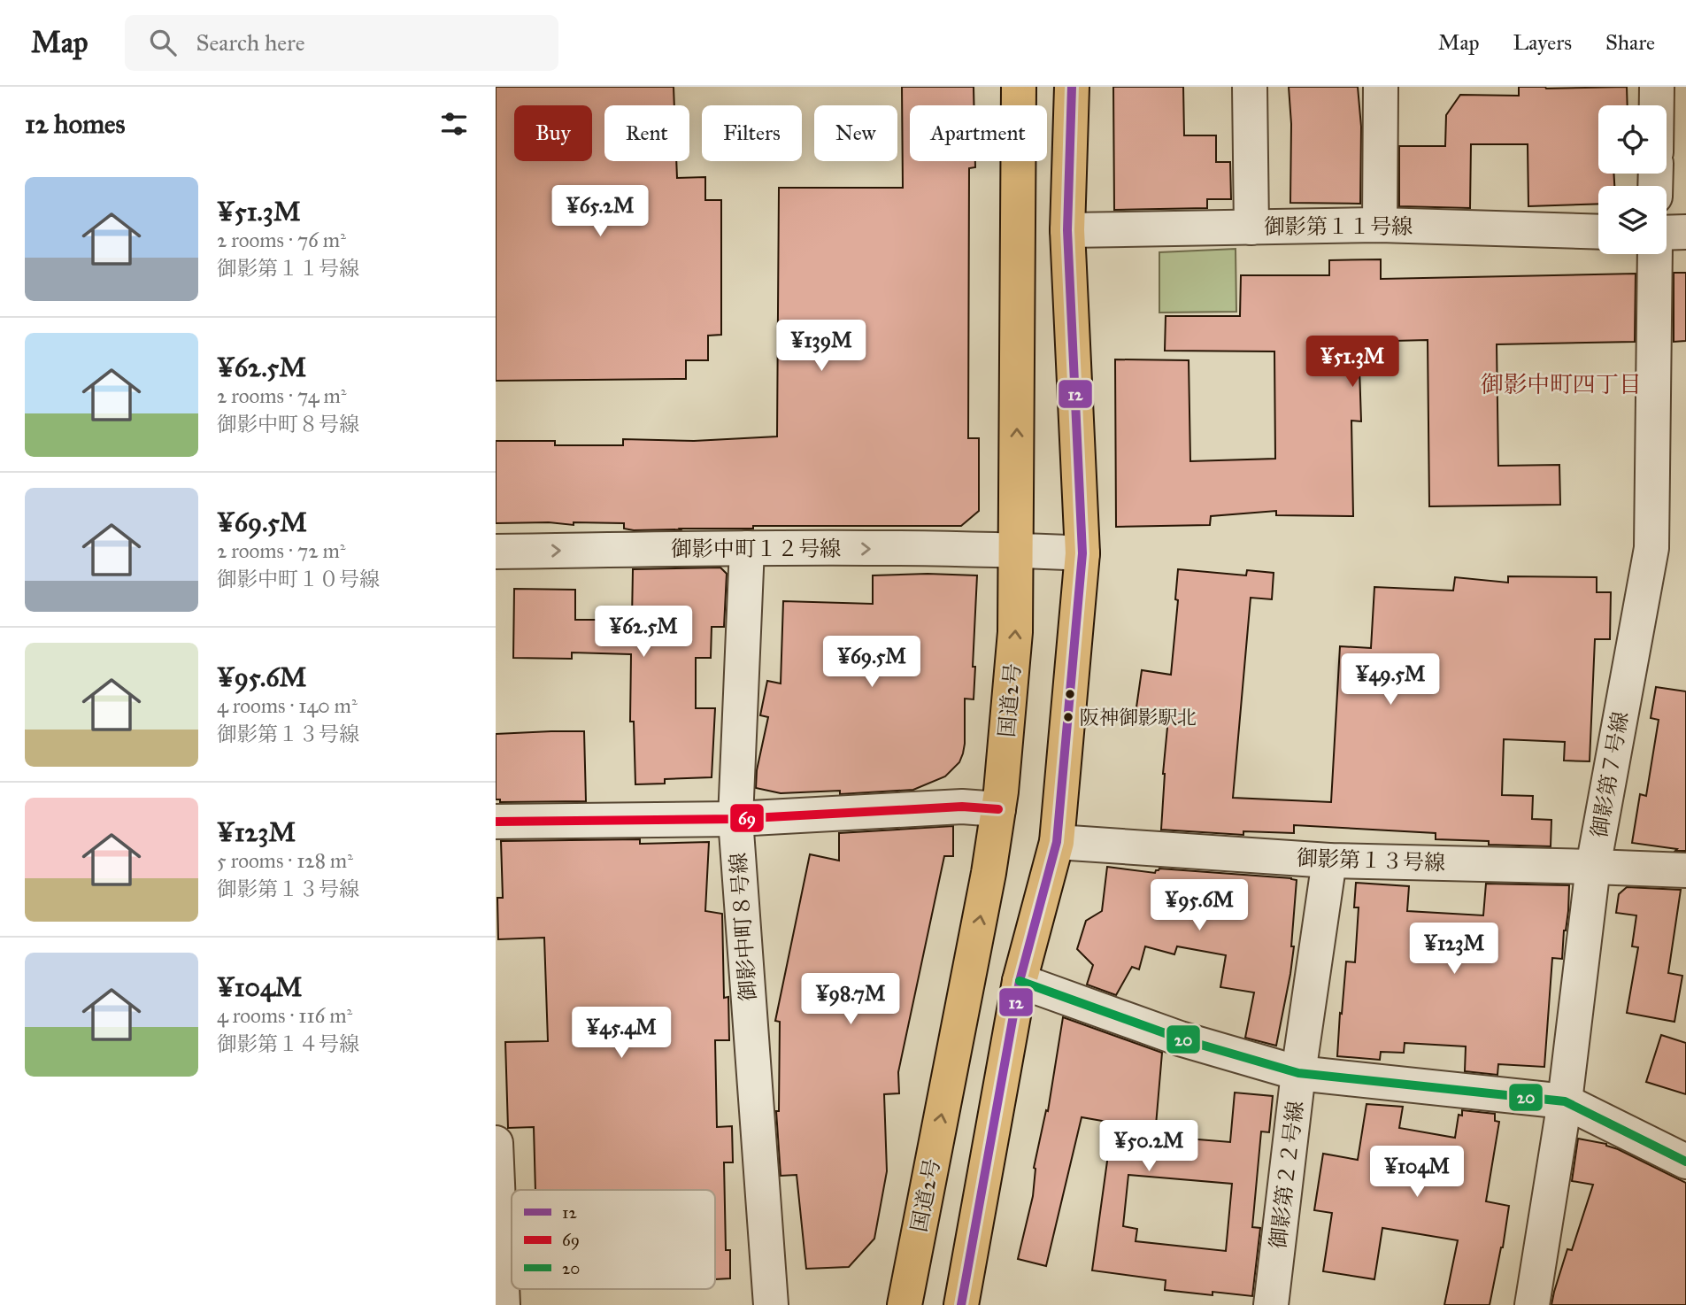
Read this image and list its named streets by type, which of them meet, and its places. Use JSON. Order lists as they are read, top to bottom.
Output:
{
  "streets": {
    "highway": ["国道2号"],
    "street": [
      "御影第１１号線",
      "御影中町１２号線",
      "御影第７号線",
      "御影第１３号線",
      "御影中町８号線",
      "御影第２２号線"
    ]
  },
  "crossings": [
    ["御影中町１２号線", "国道2号"],
    ["御影中町１２号線", "御影中町８号線"],
    ["御影第７号線", "御影第１３号線"],
    ["御影第１３号線", "御影第２２号線"]
  ],
  "districts": ["御影中町四丁目"],
  "places": ["阪神御影駅北"],
  "lines": ["transit line 12", "transit line 69", "transit line 20"],
  "legend": ["12", "69", "20"],
  "page": {
    "header": "Map",
    "search": "Search here",
    "nav": ["Map", "Layers", "Share"],
    "heading": "12 homes",
    "chip": [
      "Buy",
      "Rent",
      "Filters",
      "New",
      "Apartment"
    ],
    "list": [
      {
        "name": "¥51.3M",
        "note": "2 rooms · 76 m² · 御影第１１号線"
      },
      {
        "name": "¥62.5M",
        "note": "2 rooms · 74 m² · 御影中町８号線"
      },
      {
        "name": "¥69.5M",
        "note": "2 rooms · 72 m² · 御影中町１０号線"
      },
      {
        "name": "¥95.6M",
        "note": "4 rooms · 140 m² · 御影第１３号線"
      },
      {
        "name": "¥123M",
        "note": "5 rooms · 128 m² · 御影第１３号線"
      },
      {
        "name": "¥104M",
        "note": "4 rooms · 116 m² · 御影第１４号線"
      }
    ],
    "price": [
      "¥65.2M",
      "¥139M",
      "¥51.3M",
      "¥62.5M",
      "¥69.5M",
      "¥49.5M",
      "¥95.6M",
      "¥123M",
      "¥98.7M",
      "¥45.4M",
      "¥50.2M",
      "¥104M"
    ]
  }
}
